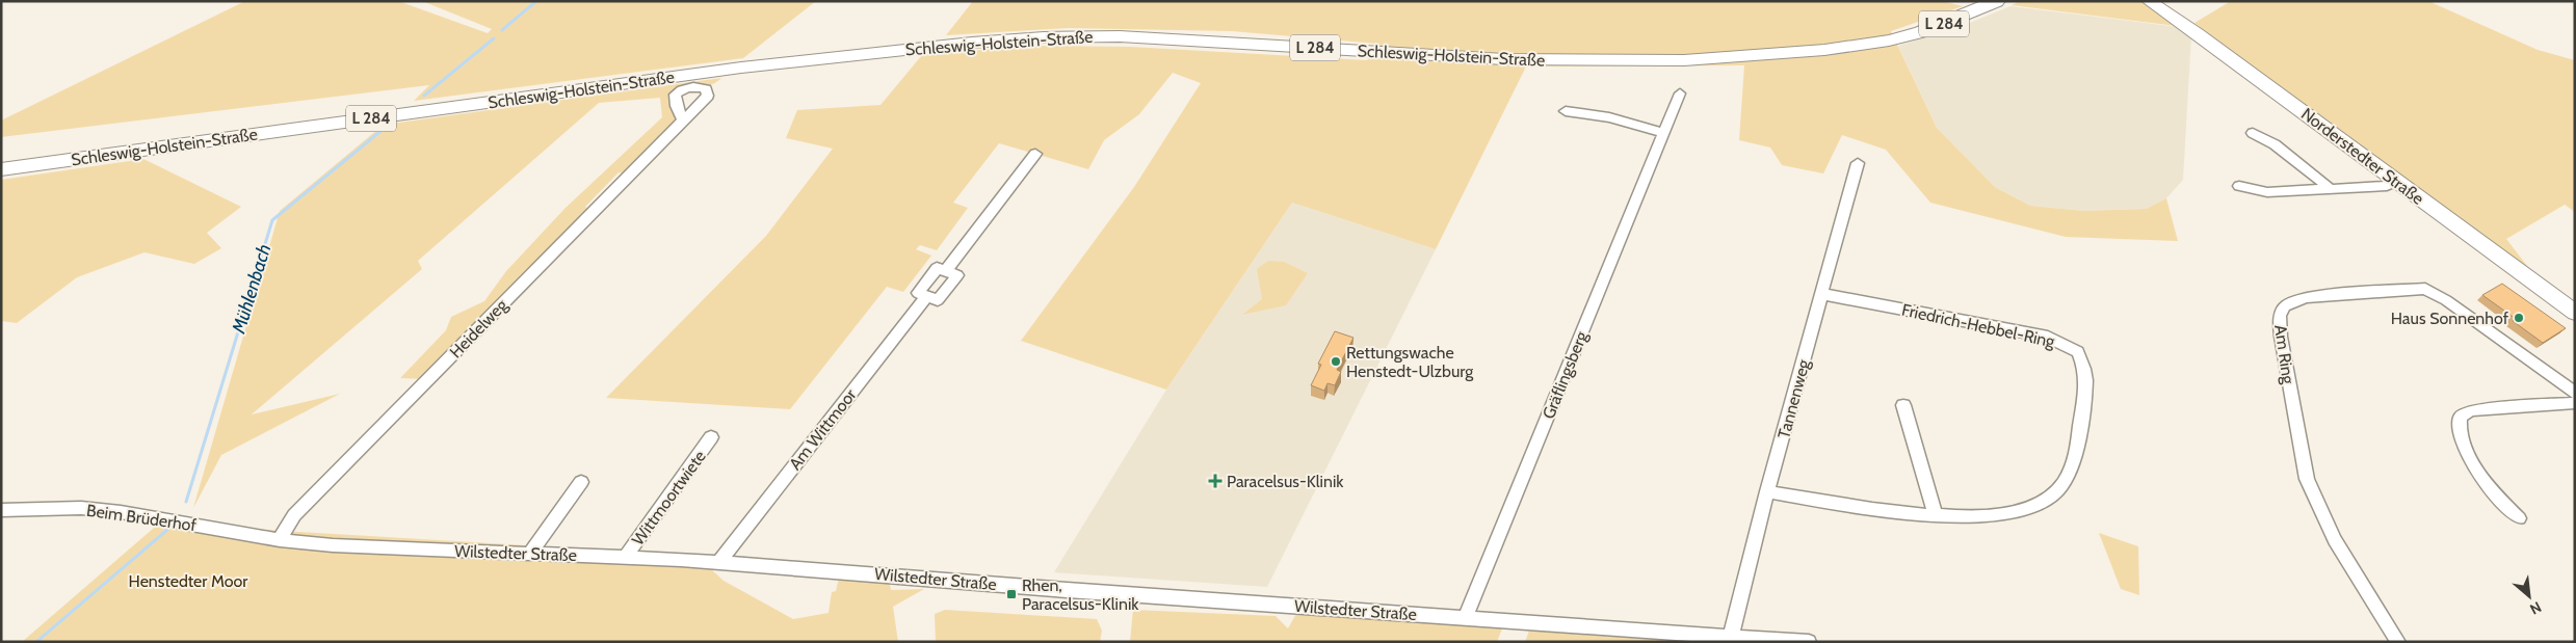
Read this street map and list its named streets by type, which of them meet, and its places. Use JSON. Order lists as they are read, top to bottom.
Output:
{
  "streets": {
    "main road": ["L 284", "Schleswig-Holstein-Straße"],
    "street": [
      "Norderstedter Straße",
      "Friedrich-Hebbel-Ring",
      "Heidelweg",
      "Am Ring",
      "Gräflingsberg",
      "Tannenweg",
      "Am Wittmoor",
      "Wittmoortwiete",
      "Beim Brüderhof",
      "Wilstedter Straße"
    ]
  },
  "crossings": [
    ["Friedrich-Hebbel-Ring", "Tannenweg"],
    ["Heidelweg", "Beim Brüderhof"],
    ["Heidelweg", "Wilstedter Straße"],
    ["Gräflingsberg", "Wilstedter Straße"],
    ["Tannenweg", "Wilstedter Straße"],
    ["Am Wittmoor", "Wilstedter Straße"],
    ["Wittmoortwiete", "Wilstedter Straße"],
    ["Beim Brüderhof", "Wilstedter Straße"]
  ],
  "water": ["Mühlenbach"],
  "parks": ["Henstedter Moor"],
  "places": {
    "other": ["Haus Sonnenhof", "Rettungswache Henstedt-Ulzburg"],
    "health": ["Paracelsus-Klinik"],
    "transit": ["Rhen, Paracelsus-Klinik"]
  },
  "north": "bottom right"
}
